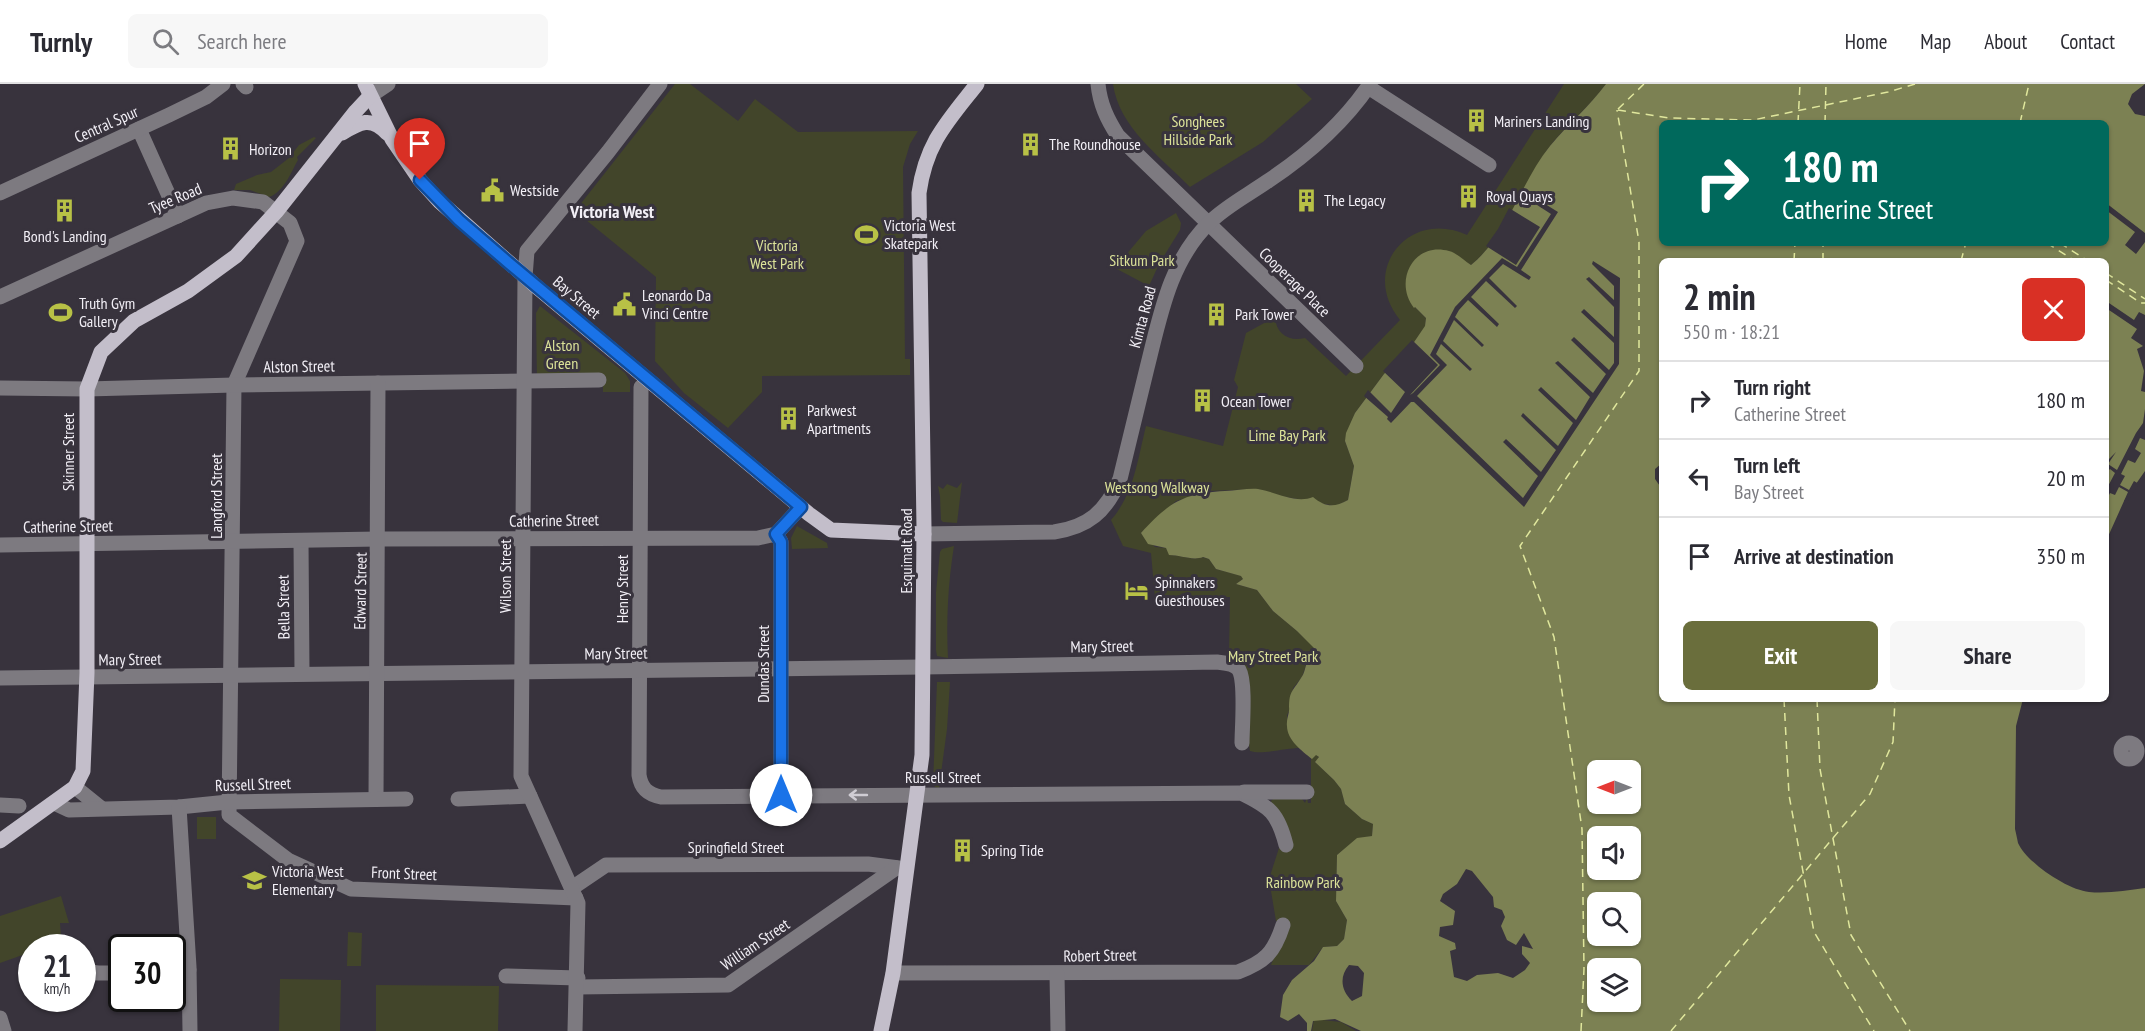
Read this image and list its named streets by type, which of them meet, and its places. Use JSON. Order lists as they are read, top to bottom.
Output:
{
  "streets": {
    "main road": ["Bay Street", "Skinner Street", "Esquimalt Road"],
    "street": [
      "Central Spur",
      "Tyee Road",
      "Cooperage Place",
      "Kimta Road",
      "Alston Street",
      "Langford Street",
      "Catherine Street",
      "Wilson Street",
      "Henry Street",
      "Edward Street",
      "Bella Street",
      "Mary Street",
      "Dundas Street",
      "Russell Street",
      "Springfield Street",
      "Front Street",
      "William Street",
      "Robert Street"
    ]
  },
  "crossings": [
    ["Tyee Road", "Skinner Street"],
    ["Tyee Road", "Langford Street"],
    ["Cooperage Place", "Kimta Road"],
    ["Bay Street", "Wilson Street"],
    ["Kimta Road", "Esquimalt Road"],
    ["Alston Street", "Skinner Street"],
    ["Alston Street", "Langford Street"],
    ["Alston Street", "Wilson Street"],
    ["Alston Street", "Edward Street"],
    ["Skinner Street", "Langford Street"],
    ["Skinner Street", "Catherine Street"],
    ["Skinner Street", "Mary Street"],
    ["Langford Street", "Catherine Street"],
    ["Langford Street", "Mary Street"],
    ["Langford Street", "Russell Street"],
    ["Langford Street", "Front Street"],
    ["Catherine Street", "Wilson Street"],
    ["Catherine Street", "Henry Street"],
    ["Catherine Street", "Edward Street"],
    ["Catherine Street", "Bella Street"],
    ["Catherine Street", "Dundas Street"],
    ["Esquimalt Road", "Mary Street"],
    ["Esquimalt Road", "Russell Street"],
    ["Esquimalt Road", "Springfield Street"],
    ["Esquimalt Road", "William Street"],
    ["Esquimalt Road", "Robert Street"],
    ["Wilson Street", "Mary Street"],
    ["Wilson Street", "Springfield Street"],
    ["Wilson Street", "Front Street"],
    ["Wilson Street", "William Street"],
    ["Henry Street", "Mary Street"],
    ["Henry Street", "Russell Street"],
    ["Edward Street", "Mary Street"],
    ["Edward Street", "Russell Street"],
    ["Bella Street", "Mary Street"],
    ["Mary Street", "Dundas Street"],
    ["Dundas Street", "Russell Street"],
    ["Russell Street", "Front Street"],
    ["Springfield Street", "Front Street"],
    ["Springfield Street", "William Street"]
  ],
  "districts": ["Victoria West"],
  "parks": [
    "Songhees Hillside Park",
    "Victoria West Park",
    "Sitkum Park",
    "Alston Green",
    "Lime Bay Park",
    "Westsong Walkway",
    "Mary Street Park",
    "Rainbow Park"
  ],
  "places": {
    "building": [
      "Mariners Landing",
      "The Roundhouse",
      "Horizon",
      "Royal Quays",
      "The Legacy",
      "Bond's Landing",
      "Park Tower",
      "Ocean Tower",
      "Parkwest Apartments",
      "Spring Tide"
    ],
    "public building": ["Westside", "Leonardo Da Vinci Centre"],
    "sports": ["Victoria West Skatepark", "Truth Gym Gallery"],
    "hotel": ["Spinnakers Guesthouses"],
    "school or university": ["Victoria West Elementary"]
  },
  "north": "left",
  "page": {
    "header": "Turnly",
    "search": "Search here",
    "nav": [
      "Home",
      "Map",
      "About",
      "Contact"
    ],
    "turn": ["180 m", "Catherine Street"],
    "heading": ["2 min", "550 m · 18:21"],
    "list": [
      {
        "name": "Turn right",
        "note": "Catherine Street",
        "value": "180 m"
      },
      {
        "name": "Turn left",
        "note": "Bay Street",
        "value": "20 m"
      },
      {
        "name": "Arrive at destination",
        "value": "350 m"
      }
    ],
    "buttons": ["Exit", "Share"],
    "speed": "21 km/h",
    "limit": "30"
  }
}
